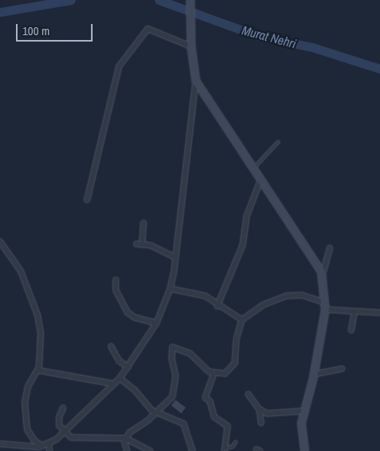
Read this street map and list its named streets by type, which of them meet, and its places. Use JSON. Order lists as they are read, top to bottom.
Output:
{
  "water": ["Murat Nehri"],
  "scale_bar": "100 m"
}
